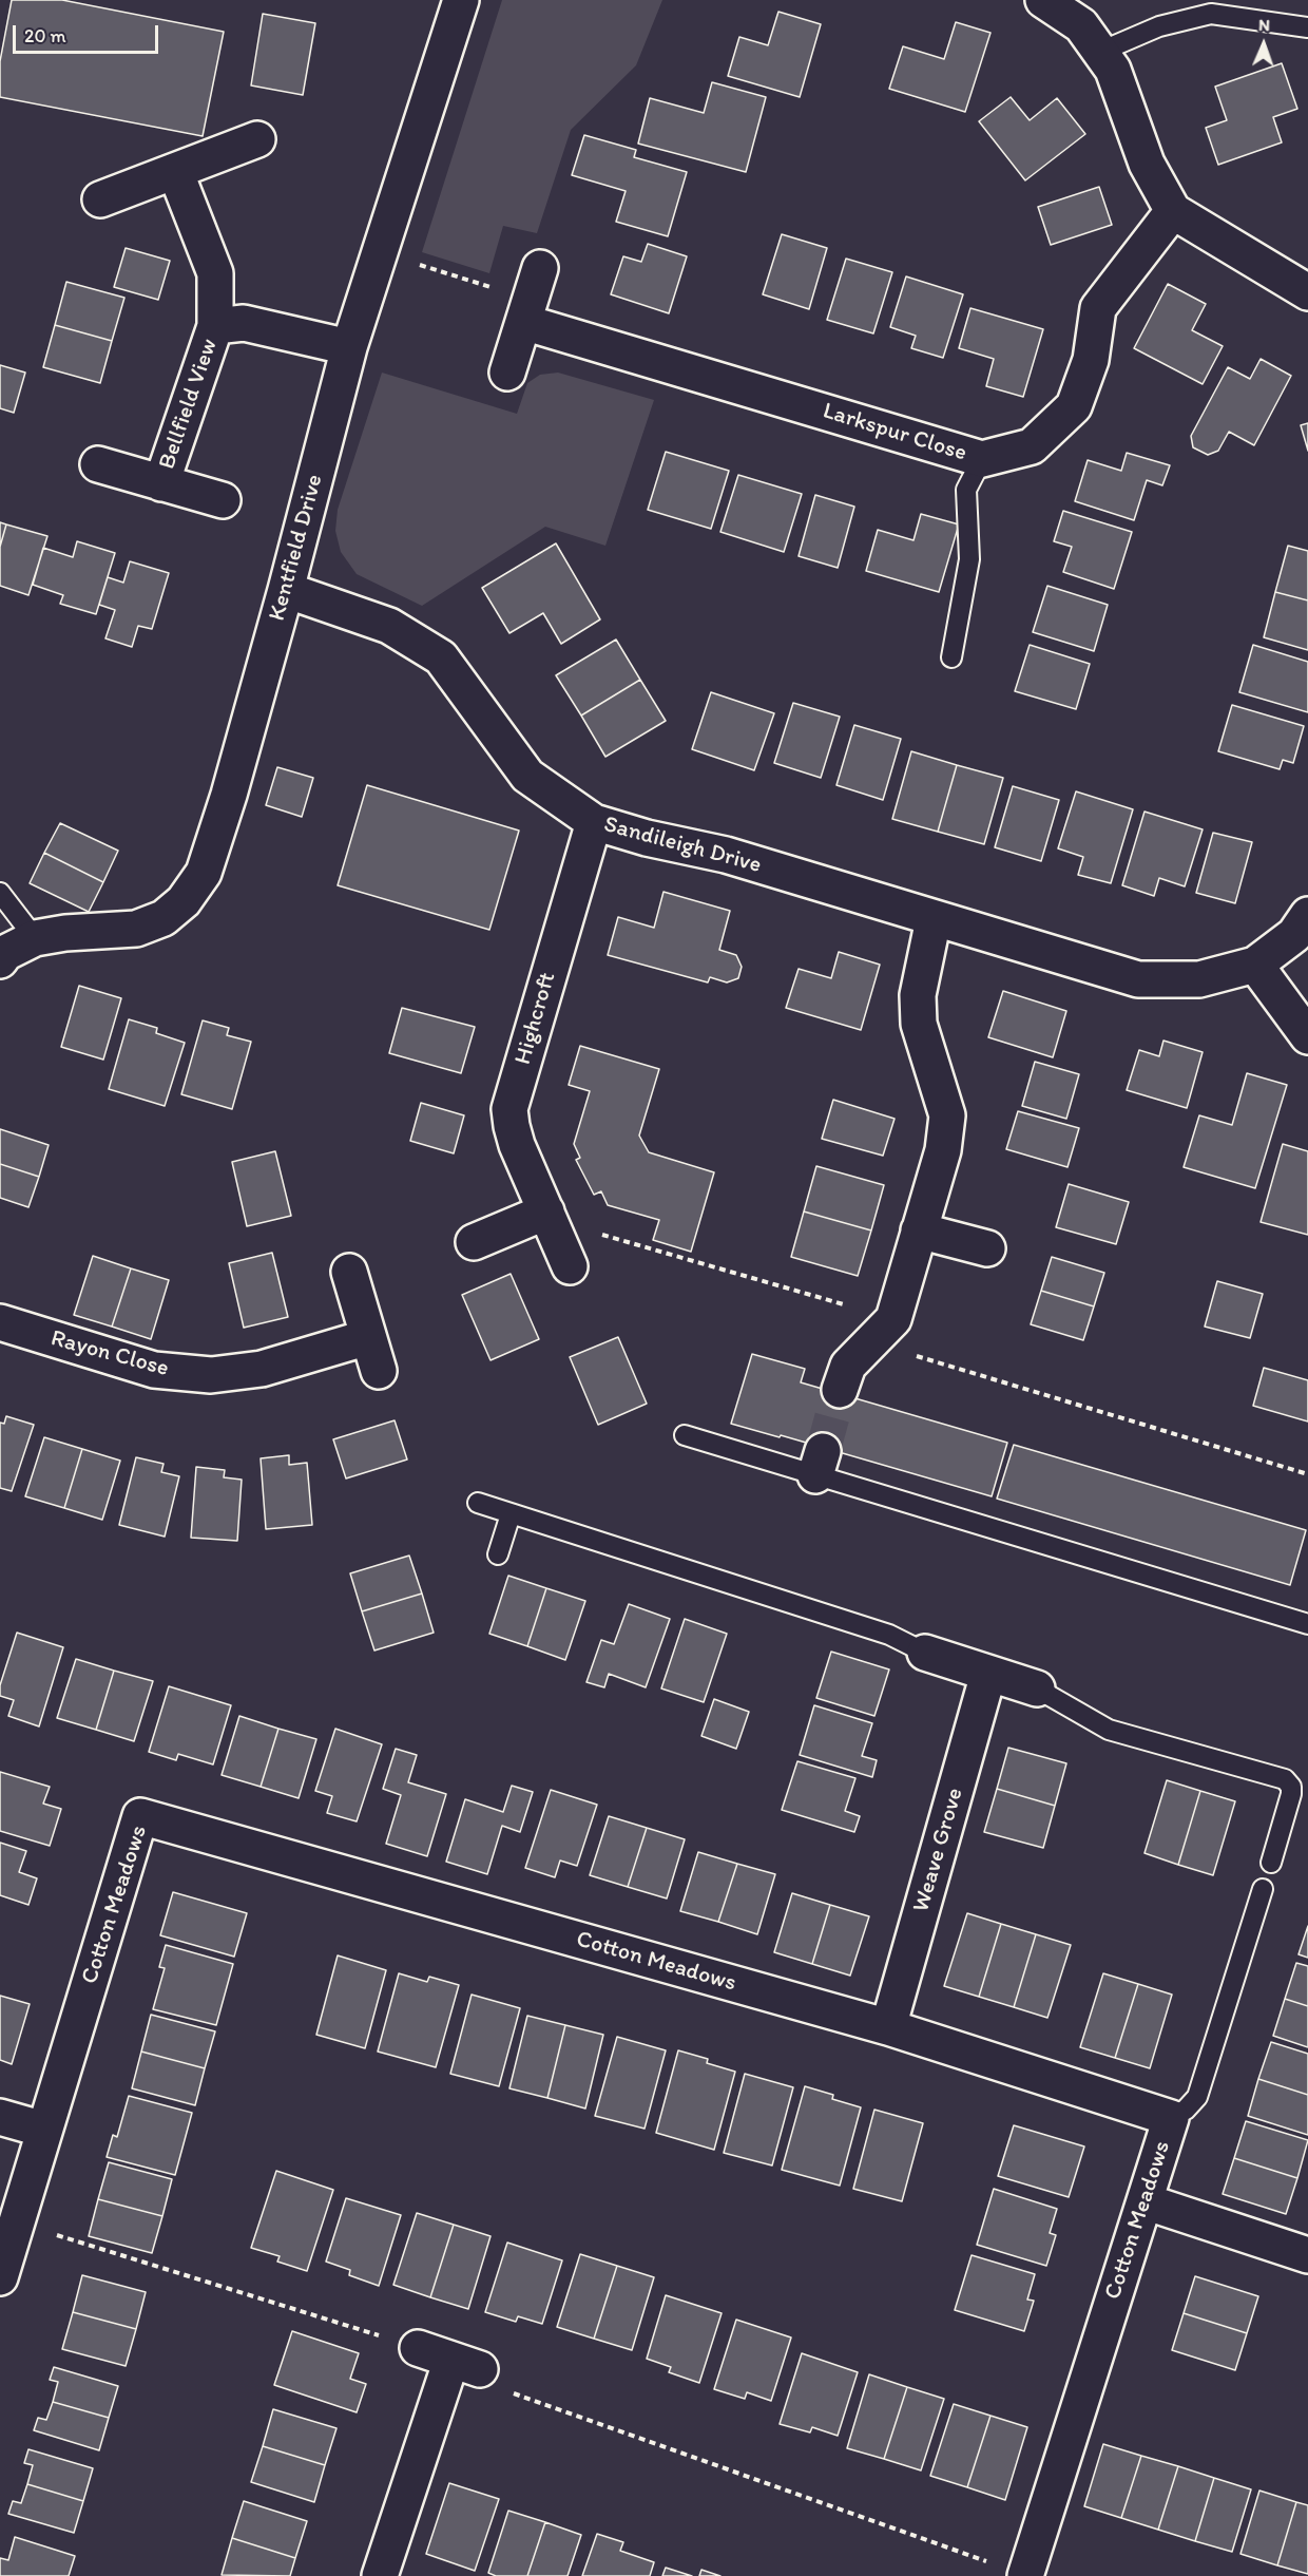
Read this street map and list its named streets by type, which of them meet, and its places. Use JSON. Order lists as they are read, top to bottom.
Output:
{
  "streets": {
    "street": [
      "Bellfield View",
      "Larkspur Close",
      "Kentfield Drive",
      "Sandileigh Drive",
      "Highcroft",
      "Rayon Close",
      "Weave Grove",
      "Cotton Meadows"
    ]
  },
  "crossings": [
    ["Bellfield View", "Kentfield Drive"],
    ["Kentfield Drive", "Sandileigh Drive"],
    ["Sandileigh Drive", "Highcroft"],
    ["Weave Grove", "Cotton Meadows"]
  ],
  "scale_bar": "20 m",
  "north": "top"
}
